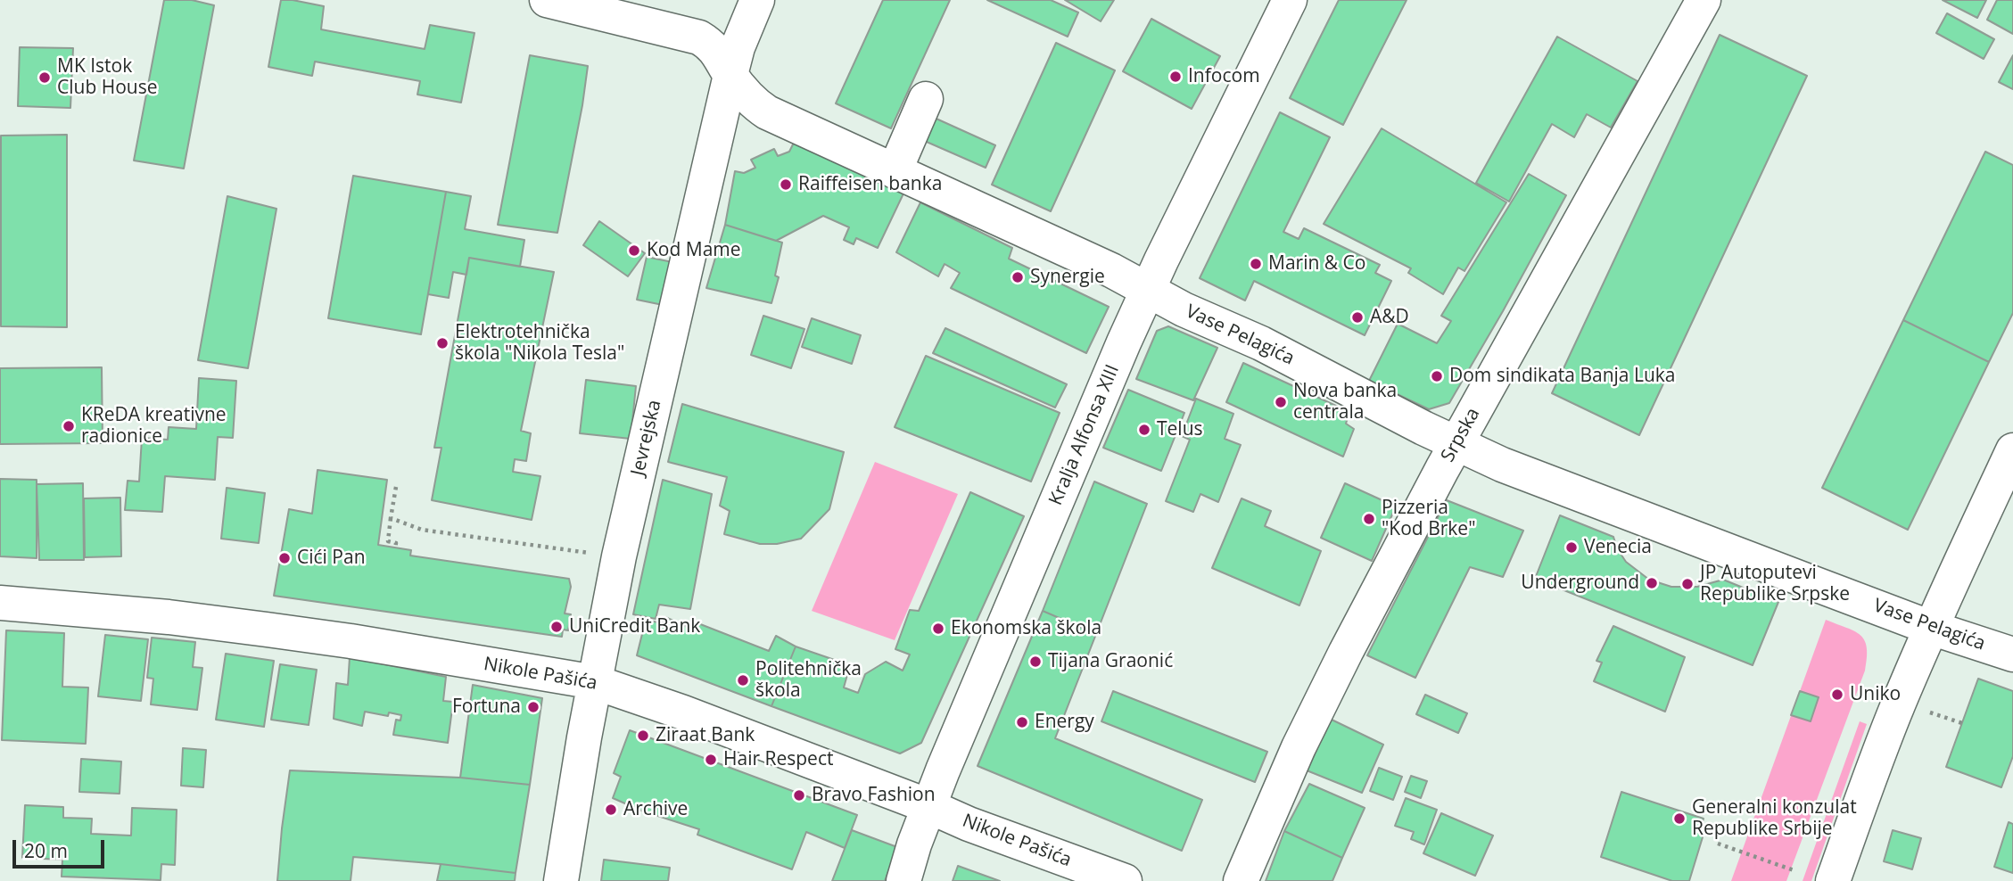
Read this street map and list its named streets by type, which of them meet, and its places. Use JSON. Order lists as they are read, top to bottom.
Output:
{
  "streets": {
    "street": [
      "Vase Pelagića",
      "Kralja Alfonsa XIII",
      "Srpska",
      "Jevrejska",
      "Nikole Pašića"
    ]
  },
  "crossings": [
    ["Vase Pelagića", "Kralja Alfonsa XIII"],
    ["Vase Pelagića", "Srpska"],
    ["Vase Pelagića", "Jevrejska"],
    ["Kralja Alfonsa XIII", "Nikole Pašića"],
    ["Jevrejska", "Nikole Pašića"]
  ],
  "places": [
    "Infocom",
    "MK Istok Club House",
    "Raiffeisen banka",
    "Kod Mame",
    "Marin & Co",
    "Synergie",
    "A&D",
    "Elektrotehnička škola \"Nikola Tesla\"",
    "Dom sindikata Banja Luka",
    "Nova banka centrala",
    "KReDA kreativne radionice",
    "Telus",
    "Pizzeria \"Kod Brke\"",
    "Venecia",
    "Cići Pan",
    "Underground",
    "JP Autoputevi Republike Srpske",
    "UniCredit Bank",
    "Ekonomska škola",
    "Tijana Graonić",
    "Politehnička škola",
    "Uniko",
    "Fortuna",
    "Energy",
    "Ziraat Bank",
    "Hair Respect",
    "Bravo Fashion",
    "Archive",
    "Generalni konzulat Republike Srbije"
  ],
  "scale_bar": "20 m"
}
